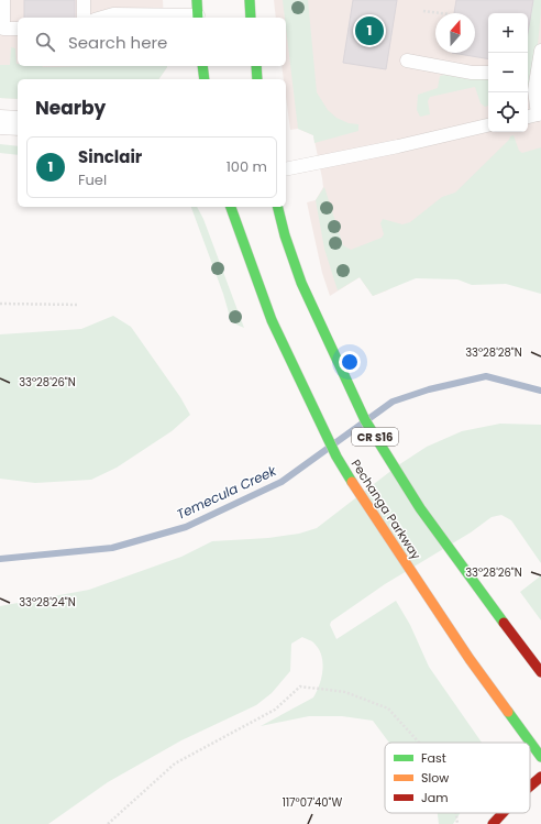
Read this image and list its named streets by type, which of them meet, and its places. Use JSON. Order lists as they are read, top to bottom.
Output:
{
  "streets": {
    "main road": ["CR S16", "Pechanga Parkway"]
  },
  "water": ["Temecula Creek"],
  "legend": ["Fast", "Slow", "Jam"],
  "north": "top",
  "page": {
    "map_buttons": ["+", "−"],
    "pins": "1",
    "search": "Search here",
    "heading": "Nearby",
    "list": [
      {
        "mark": "1",
        "name": "Sinclair",
        "note": "Fuel",
        "value": "100 m"
      }
    ]
  },
  "coordinates": [
    "33°28'28\"N",
    "33°28'26\"N",
    "33°28'24\"N",
    "117°07'40\"W"
  ]
}
